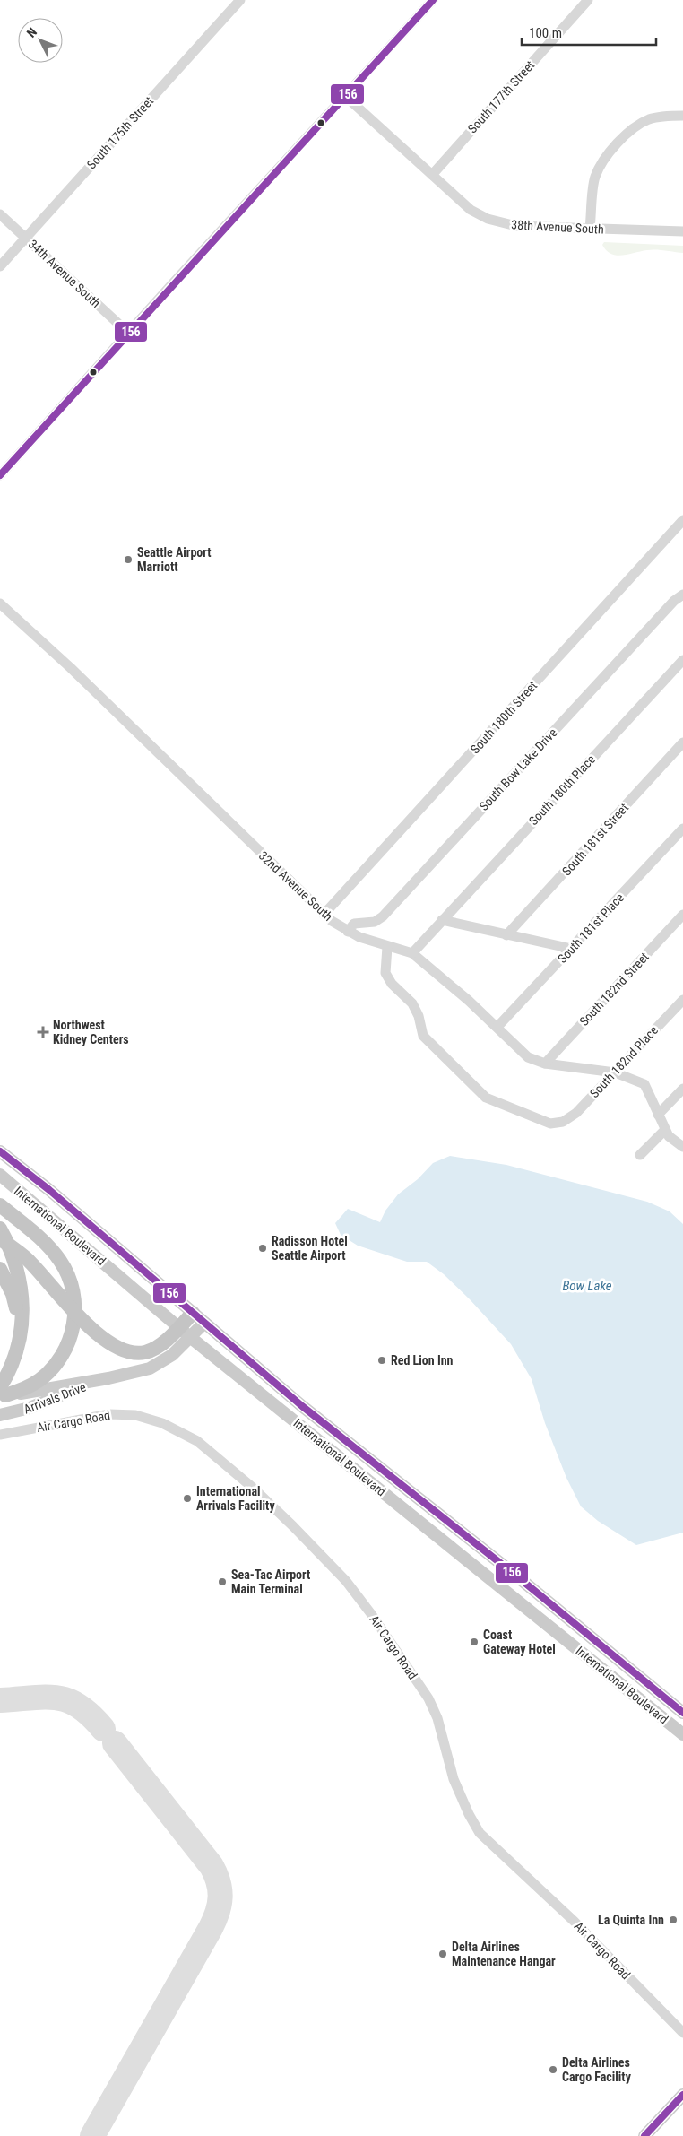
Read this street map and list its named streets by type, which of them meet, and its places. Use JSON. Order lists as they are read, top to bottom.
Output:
{
  "streets": {
    "main road": ["International Boulevard", "Arrivals Drive"],
    "street": [
      "South 177th Street",
      "South 175th Street",
      "38th Avenue South",
      "34th Avenue South",
      "South 180th Street",
      "South Bow Lake Drive",
      "South 180th Place",
      "South 181st Street",
      "32nd Avenue South",
      "South 181st Place",
      "South 182nd Street",
      "South 182nd Place",
      "Air Cargo Road"
    ]
  },
  "crossings": [
    ["South 177th Street", "38th Avenue South"],
    ["South 175th Street", "34th Avenue South"],
    ["South 180th Street", "32nd Avenue South"],
    ["South Bow Lake Drive", "32nd Avenue South"],
    ["South 180th Place", "32nd Avenue South"],
    ["32nd Avenue South", "South 181st Place"],
    ["32nd Avenue South", "South 182nd Street"],
    ["32nd Avenue South", "South 182nd Place"],
    ["International Boulevard", "Arrivals Drive"]
  ],
  "water": ["Bow Lake"],
  "places": {
    "other": [
      "Seattle Airport Marriott",
      "Radisson Hotel Seattle Airport",
      "Red Lion Inn",
      "International Arrivals Facility",
      "Sea-Tac Airport Main Terminal",
      "Coast Gateway Hotel",
      "La Quinta Inn",
      "Delta Airlines Maintenance Hangar",
      "Delta Airlines Cargo Facility"
    ],
    "health": ["Northwest Kidney Centers"]
  },
  "lines": ["transit line 156"],
  "scale_bar": "100 m",
  "north": "top left"
}
